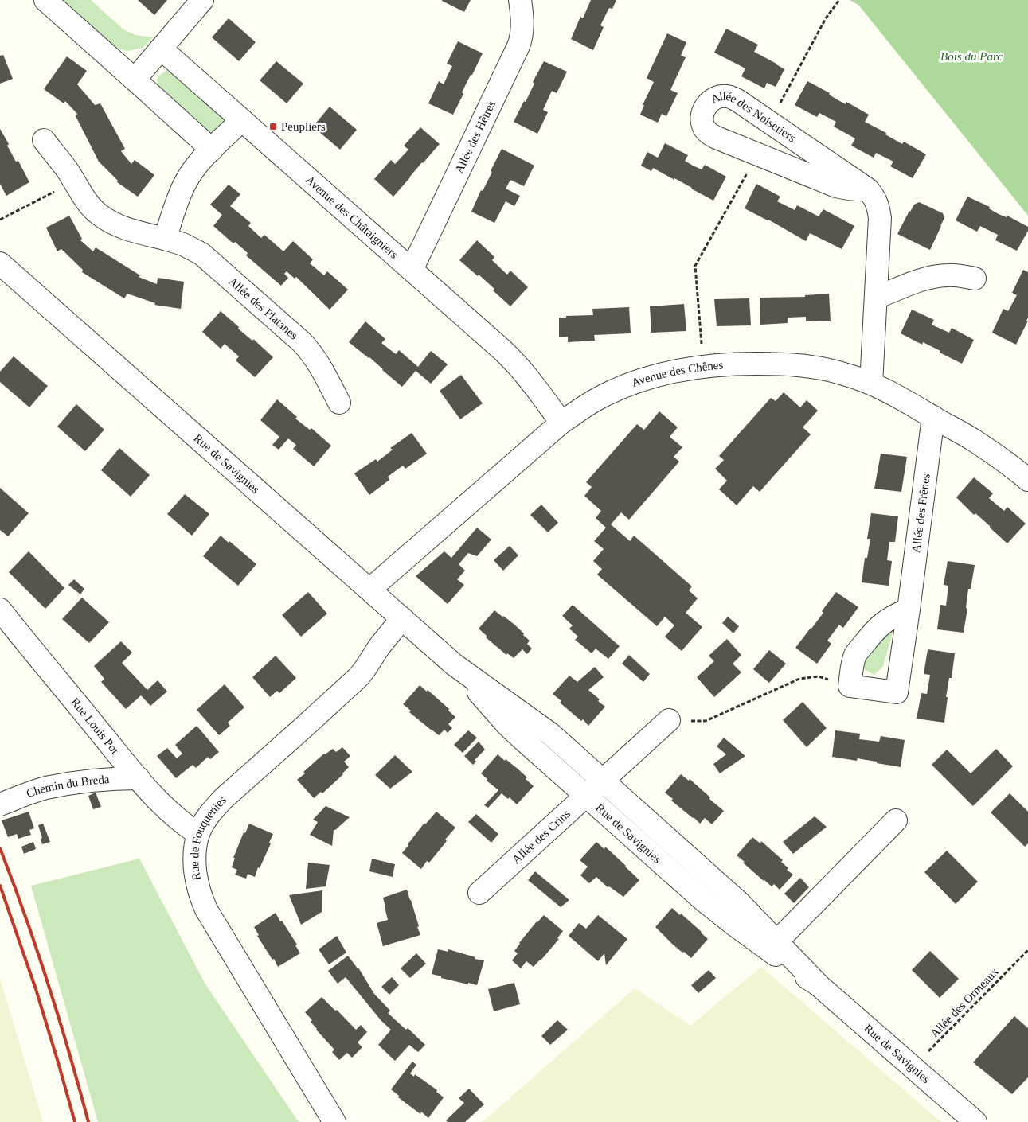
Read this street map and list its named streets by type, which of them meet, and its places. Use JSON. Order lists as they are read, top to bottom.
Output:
{
  "streets": {
    "street": [
      "Allée des Noisetiers",
      "Allée des Hêtres",
      "Avenue des Châtaigniers",
      "Allée des Platanes",
      "Avenue des Chênes",
      "Rue de Savignies",
      "Allée des Frênes",
      "Rue Louis Pot",
      "Chemin du Breda",
      "Allée des Crins",
      "Rue de Fouquenies"
    ],
    "path": ["Allée des Ormeaux"]
  },
  "crossings": [
    ["Allée des Noisetiers", "Avenue des Chênes"],
    ["Allée des Hêtres", "Avenue des Châtaigniers"],
    ["Avenue des Châtaigniers", "Avenue des Chênes"],
    ["Avenue des Chênes", "Rue de Savignies"],
    ["Avenue des Chênes", "Allée des Frênes"],
    ["Rue de Savignies", "Allée des Crins"],
    ["Rue de Savignies", "Rue de Fouquenies"],
    ["Rue de Savignies", "Allée des Ormeaux"],
    ["Rue Louis Pot", "Chemin du Breda"],
    ["Rue Louis Pot", "Rue de Fouquenies"]
  ],
  "parks": ["Bois du Parc"],
  "places": {
    "transit": ["Peupliers"]
  }
}
